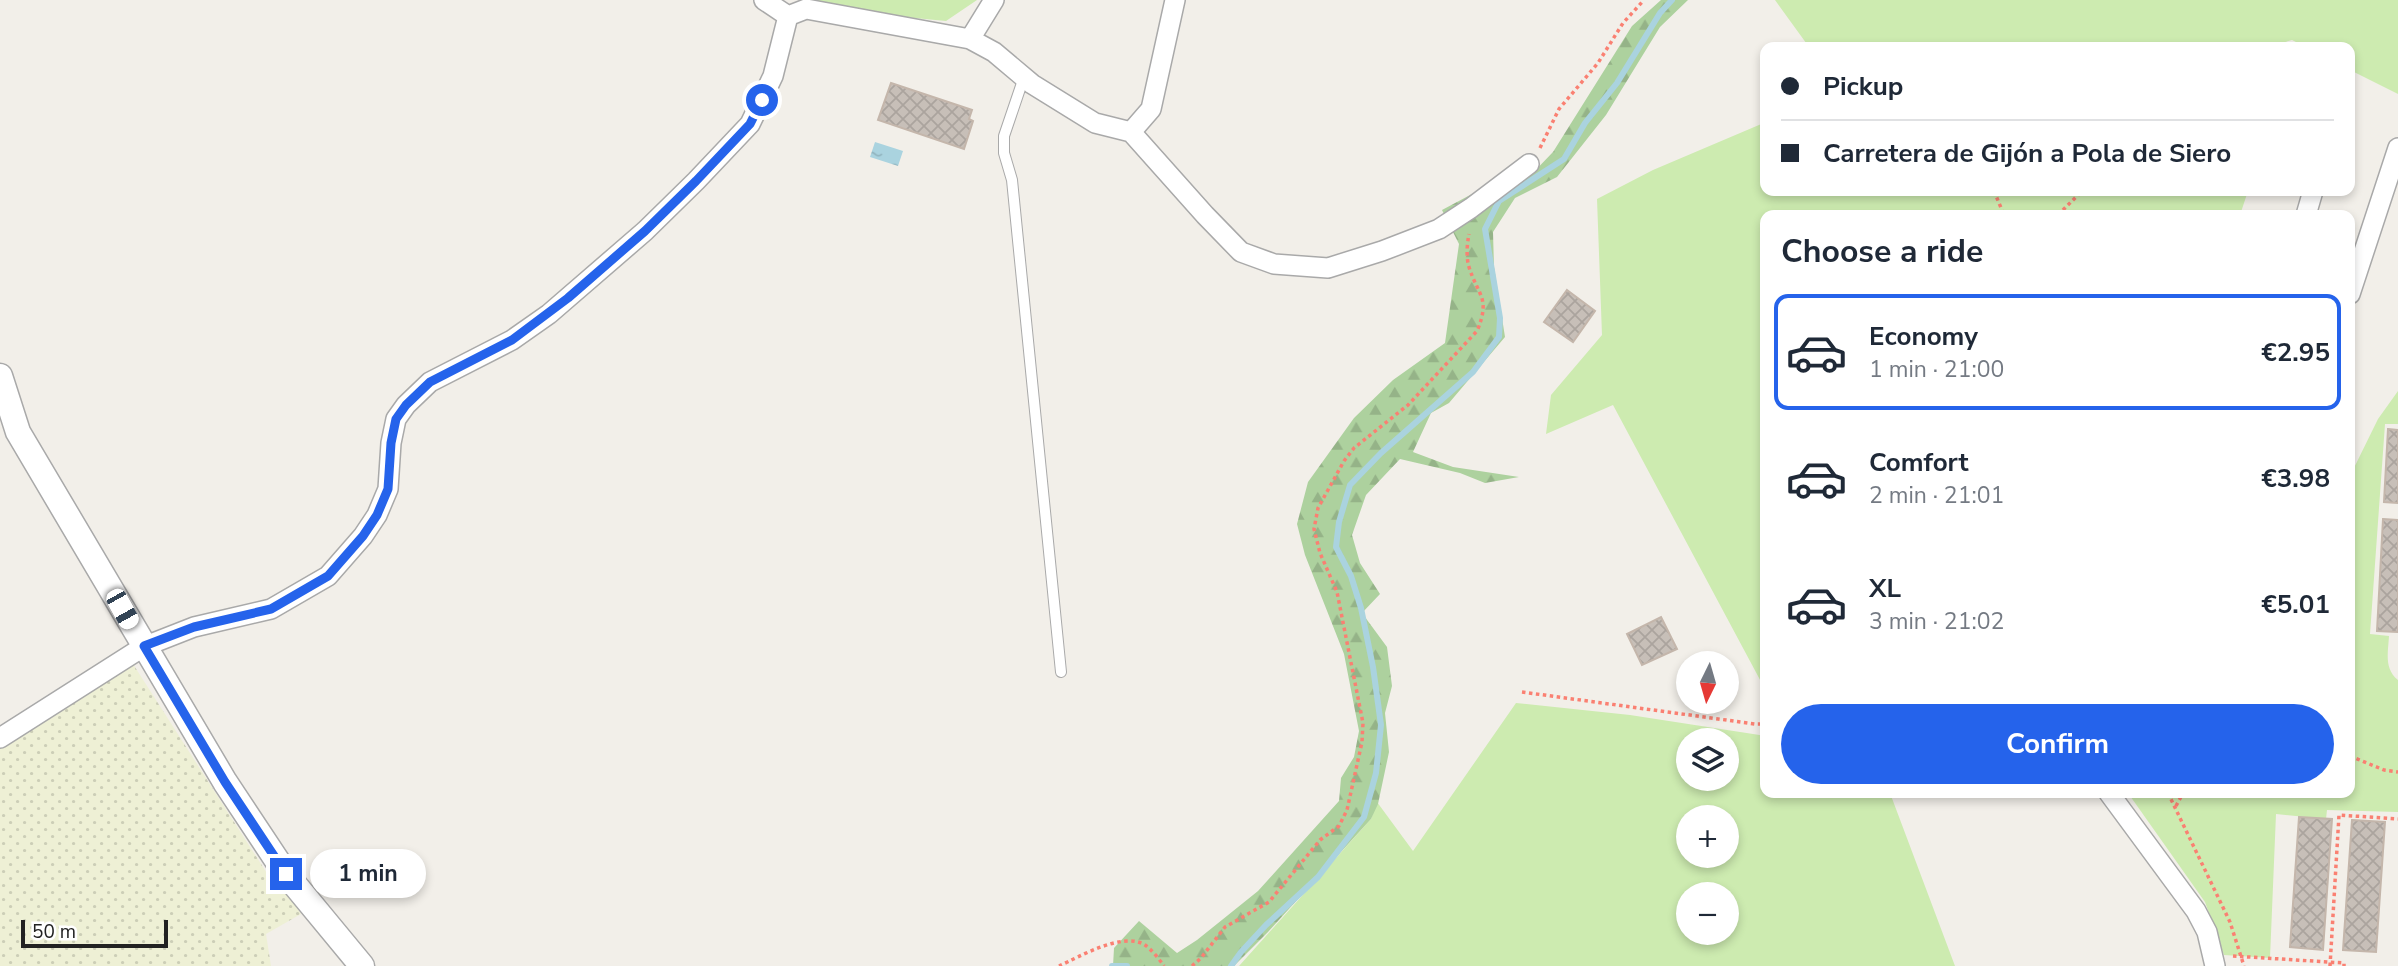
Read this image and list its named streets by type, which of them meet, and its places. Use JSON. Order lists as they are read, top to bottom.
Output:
{
  "scale_bar": "50 m",
  "north": "bottom",
  "page": {
    "banner": ["Pickup", "Carretera de Gijón a Pola de Siero"],
    "heading": "Choose a ride",
    "list": [
      {
        "name": "Economy",
        "note": "1 min · 21:00",
        "value": "€2.95"
      },
      {
        "name": "Comfort",
        "note": "2 min · 21:01",
        "value": "€3.98"
      },
      {
        "name": "XL",
        "note": "3 min · 21:02",
        "value": "€5.01"
      }
    ],
    "map_buttons": ["+", "−"],
    "buttons": "Confirm",
    "bubble": "1 min",
    "scale": "50 m"
  }
}
